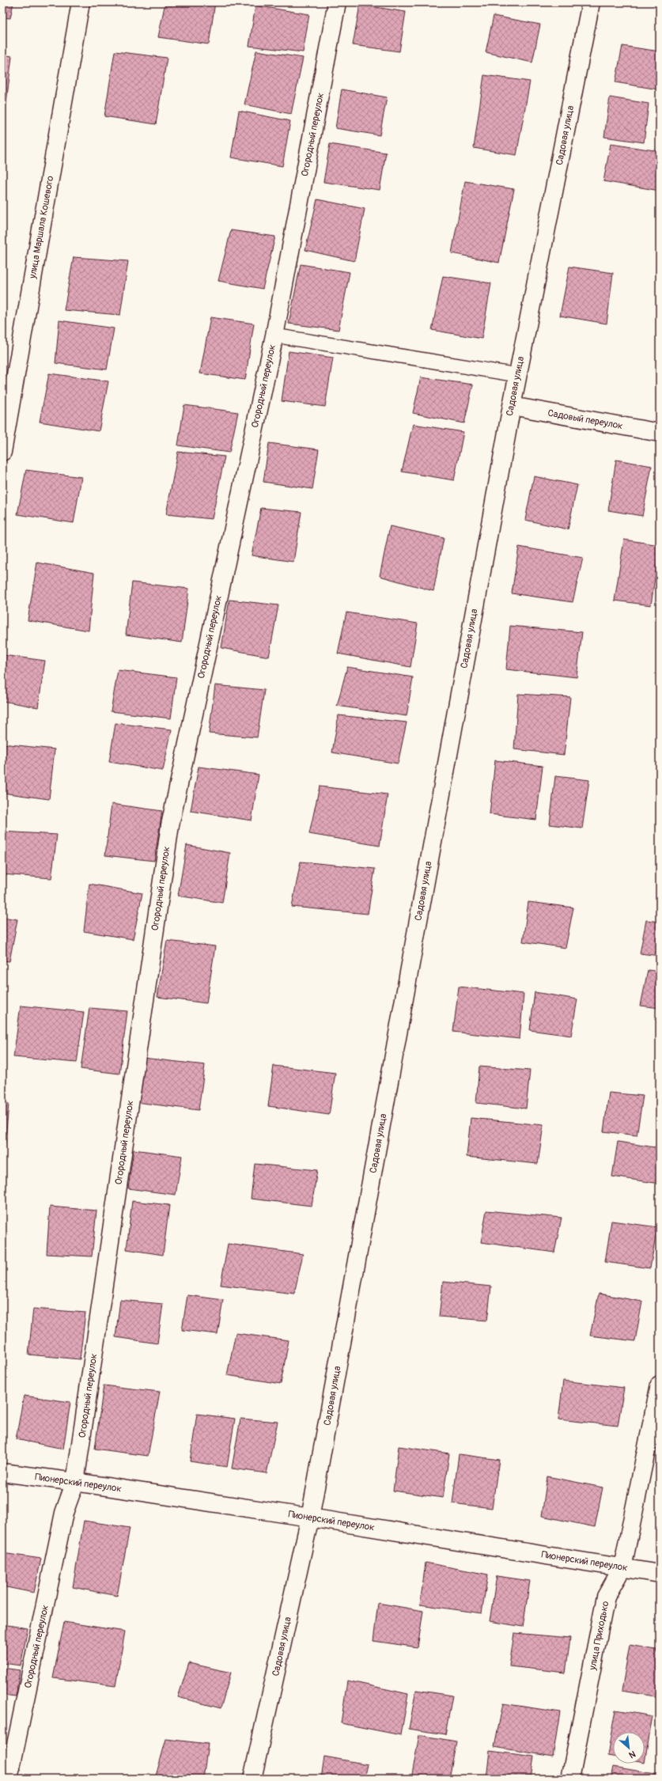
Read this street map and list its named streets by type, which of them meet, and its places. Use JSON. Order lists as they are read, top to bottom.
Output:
{
  "streets": {
    "street": [
      "Огородный переулок",
      "Садовая улица",
      "улица Маршала Кошевого",
      "Садовый переулок",
      "Пионерский переулок",
      "улица Приходько"
    ]
  },
  "crossings": [
    ["Огородный переулок", "Пионерский переулок"],
    ["Садовая улица", "Садовый переулок"],
    ["Садовая улица", "Пионерский переулок"],
    ["Пионерский переулок", "улица Приходько"]
  ],
  "north": "bottom right"
}
